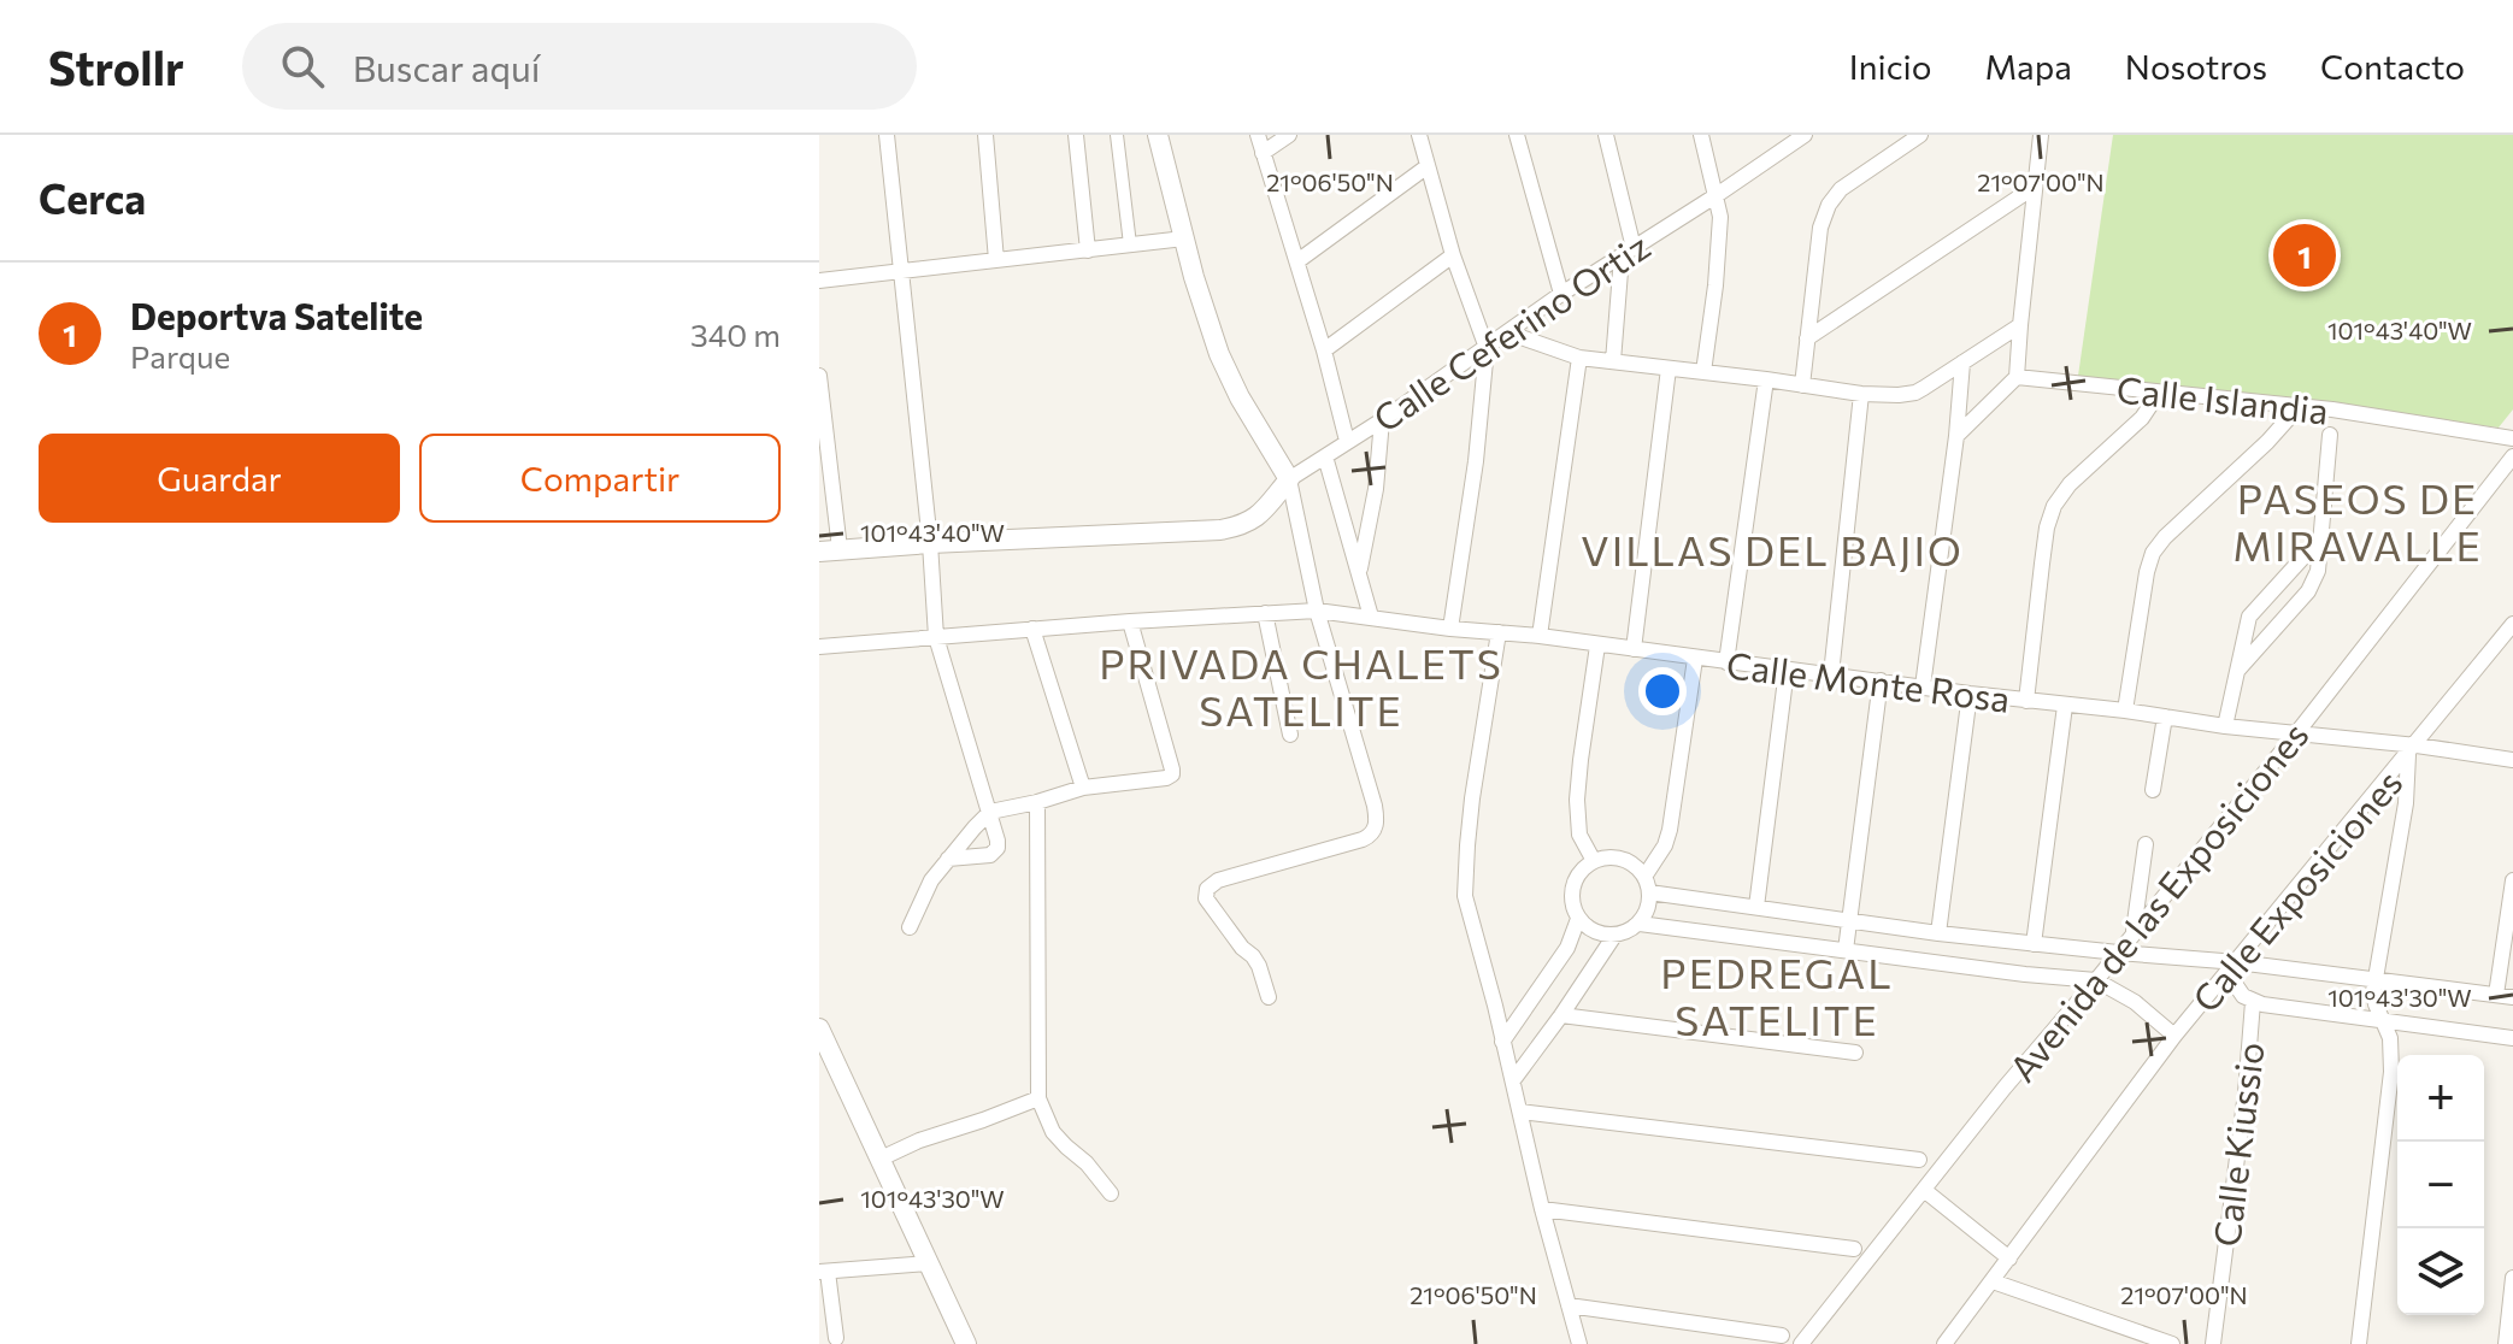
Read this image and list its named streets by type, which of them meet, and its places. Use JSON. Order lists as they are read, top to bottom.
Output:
{
  "streets": {
    "street": [
      "Calle Ceferino Ortiz",
      "Calle Islandia",
      "Calle Monte Rosa",
      "Calle Exposiciones",
      "Avenida de las Exposiciones",
      "Calle Kiussio"
    ]
  },
  "crossings": [
    ["Calle Monte Rosa", "Calle Exposiciones"],
    ["Calle Monte Rosa", "Avenida de las Exposiciones"]
  ],
  "districts": [
    "PASEOS DE MIRAVALLE",
    "VILLAS DEL BAJIO",
    "PRIVADA CHALETS SATELITE",
    "PEDREGAL SATELITE"
  ],
  "page": {
    "header": "Strollr",
    "search": "Buscar aquí",
    "nav": [
      "Inicio",
      "Mapa",
      "Nosotros",
      "Contacto"
    ],
    "heading": "Cerca",
    "pins": "1",
    "list": [
      {
        "mark": "1",
        "name": "Deportva Satelite",
        "note": "Parque",
        "value": "340 m"
      }
    ],
    "buttons": ["Guardar", "Compartir"],
    "map_buttons": ["+", "−"]
  },
  "coordinates": [
    "21°06'50\"N",
    "21°07'00\"N",
    "101°43'40\"W",
    "101°43'30\"W"
  ]
}
